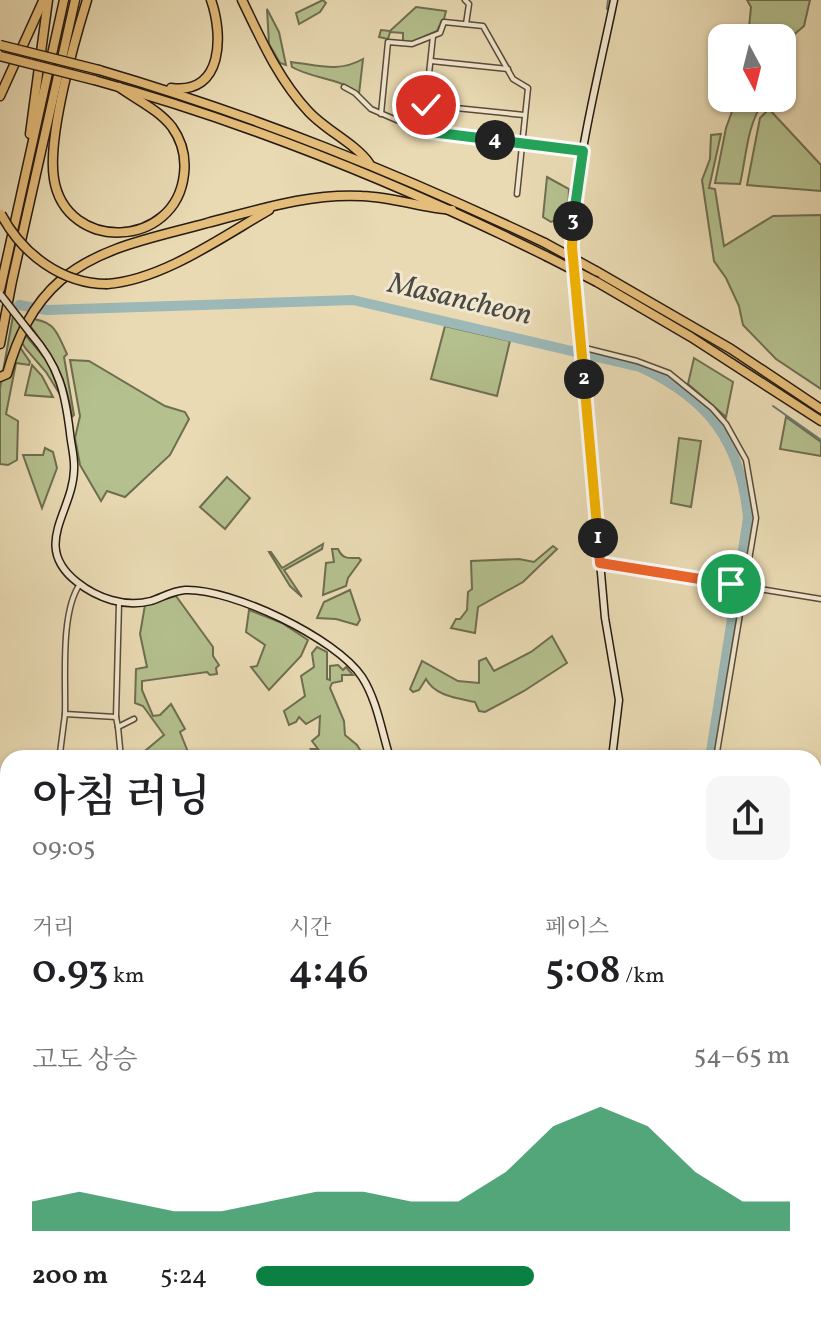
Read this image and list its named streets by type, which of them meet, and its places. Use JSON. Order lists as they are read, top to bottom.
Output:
{
  "water": ["Masancheon"],
  "north": "bottom",
  "page": {
    "pins": [
      "4",
      "3",
      "2",
      "1"
    ],
    "heading": ["아침 러닝", "09:05"],
    "stats": [
      ["거리", "0.93 km"],
      ["시간", "4:46"],
      ["페이스", "5:08 /km"]
    ],
    "chart": ["고도 상승", "54–65 m"],
    "list": [
      {
        "name": "200 m",
        "note": "5:24"
      }
    ]
  }
}
